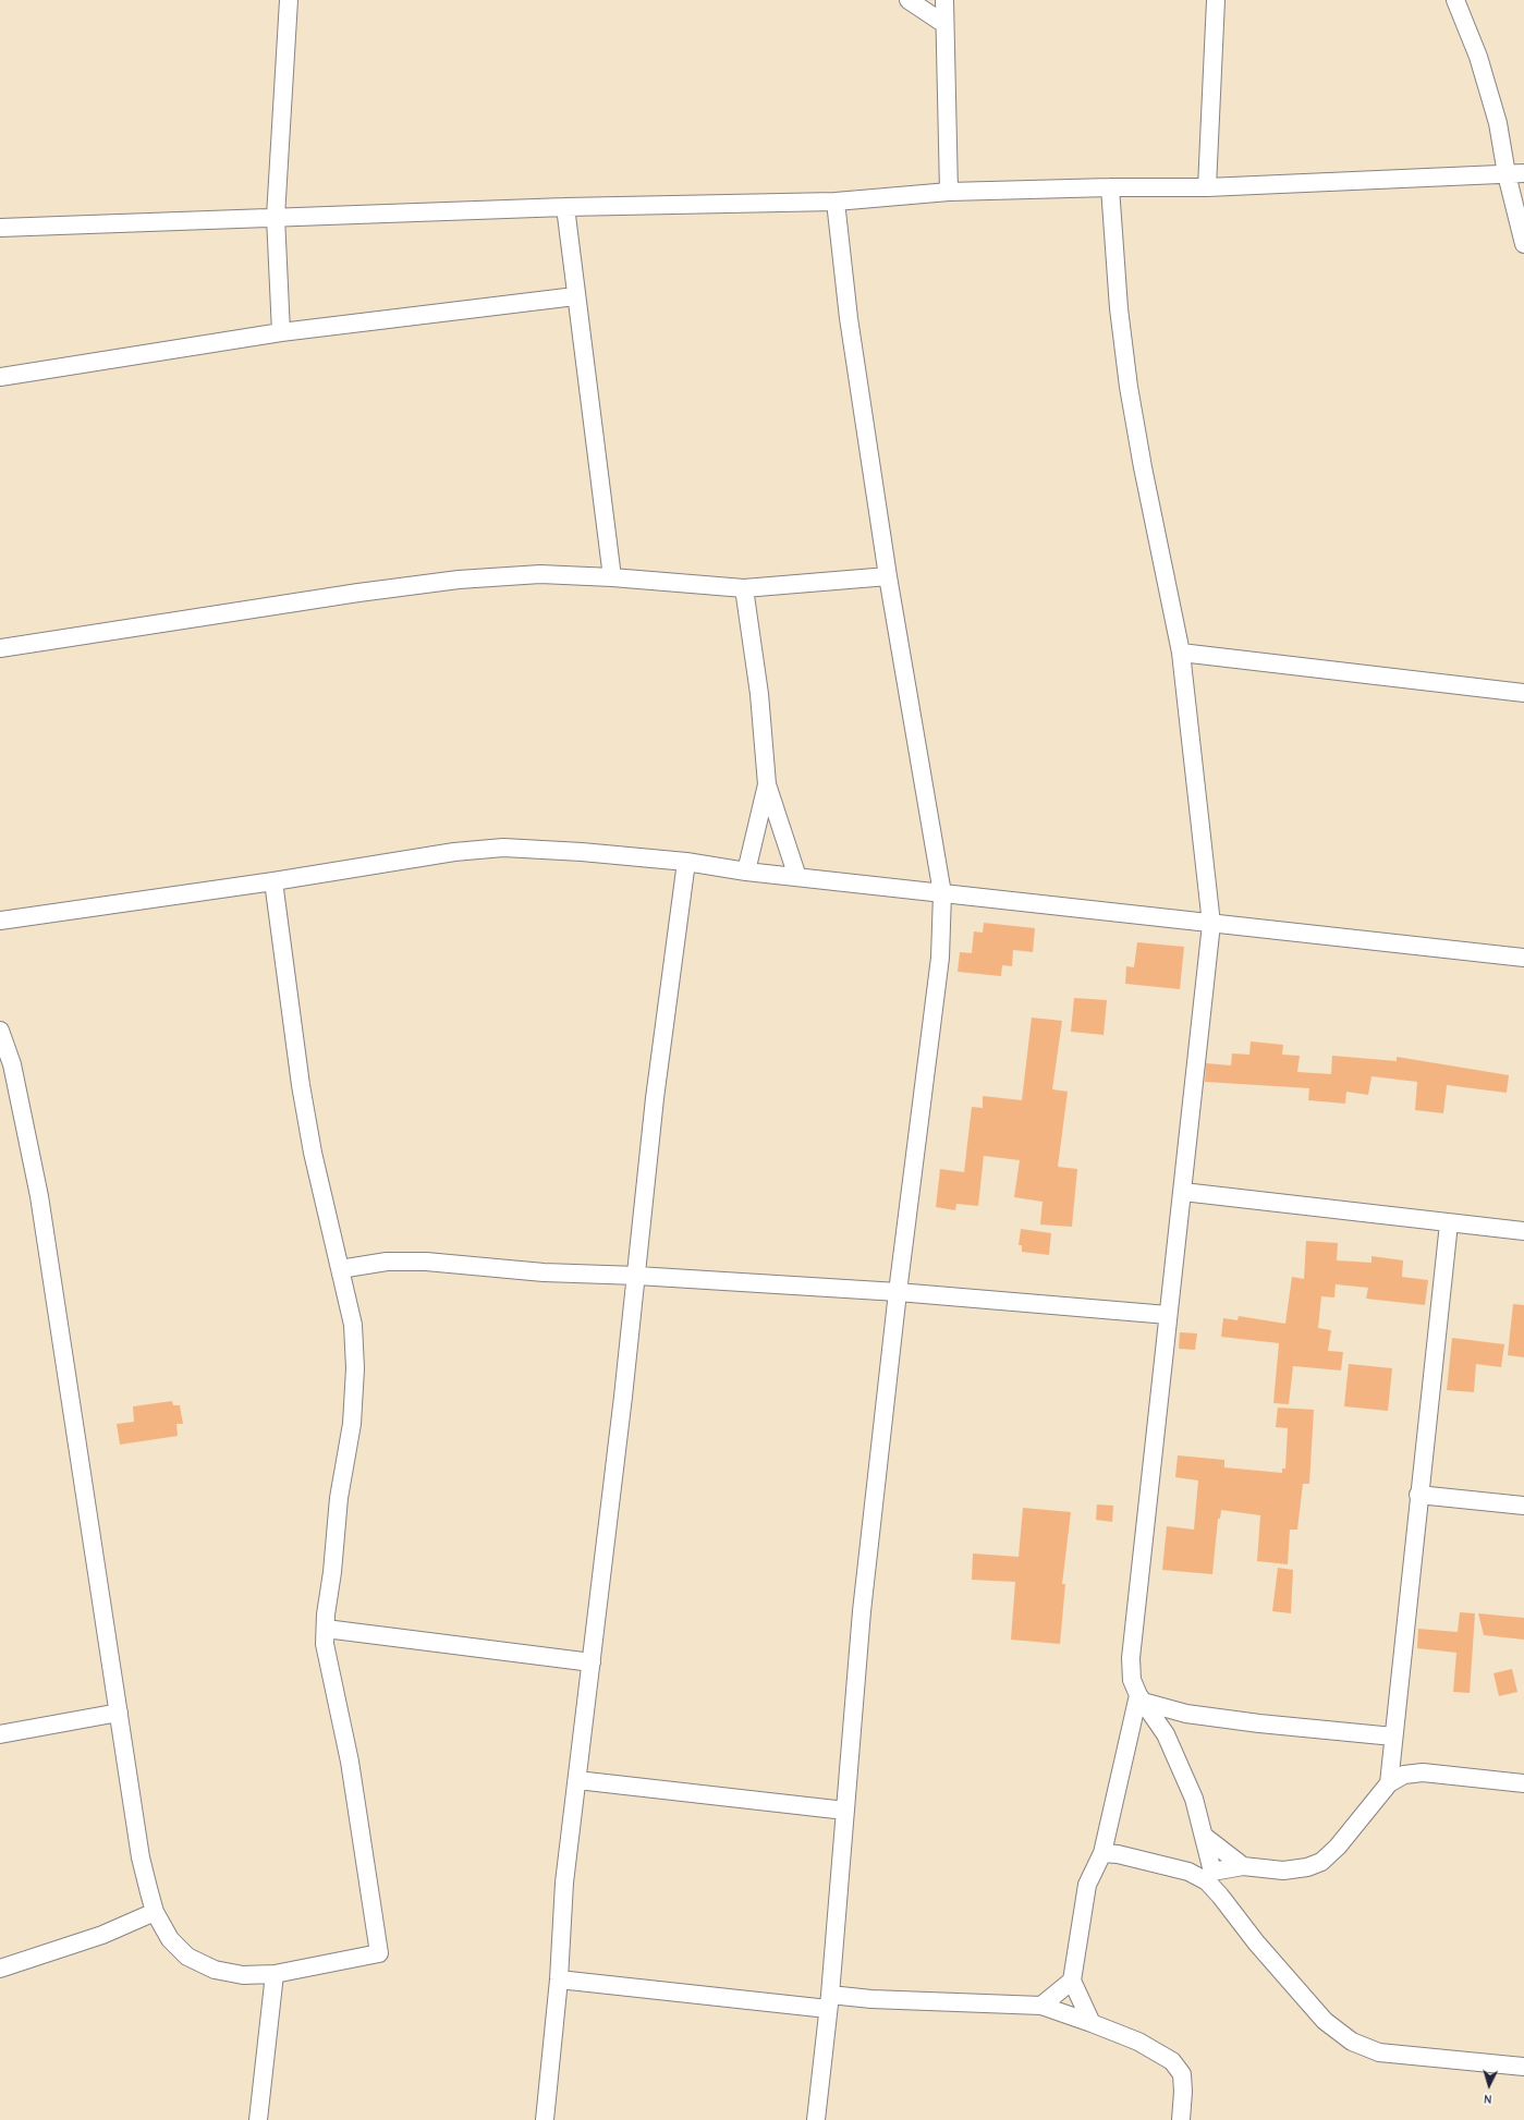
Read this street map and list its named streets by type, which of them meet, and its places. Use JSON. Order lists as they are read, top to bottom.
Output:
{
  "north": "bottom"
}
